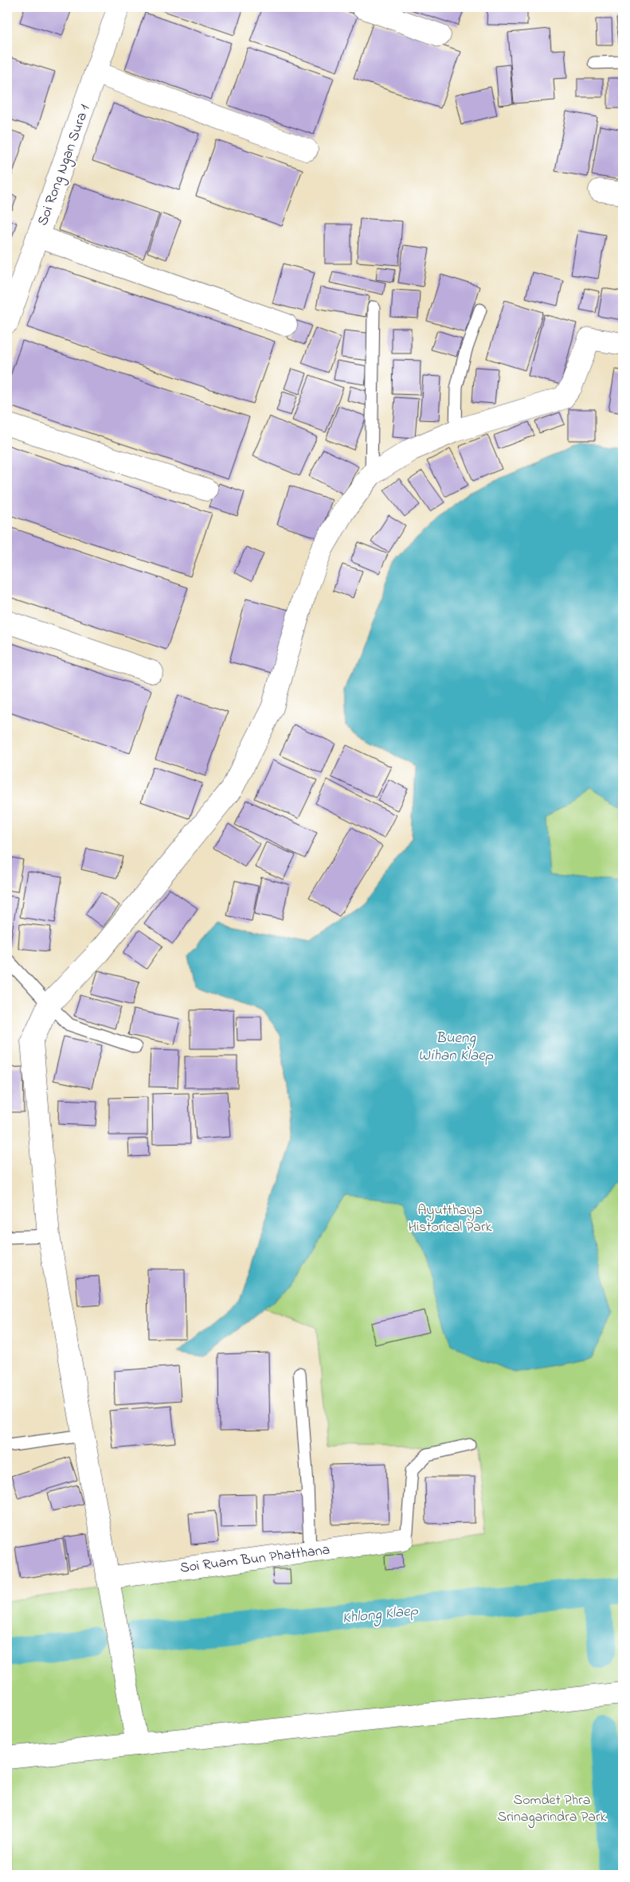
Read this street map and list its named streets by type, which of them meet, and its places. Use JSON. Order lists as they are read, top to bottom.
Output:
{
  "streets": {
    "street": ["Soi Rong Ngan Sura 1", "Soi Ruam Bun Phatthana"]
  },
  "water": ["Bueng Wihan Klaep", "Khlong Klaep"],
  "parks": ["Ayutthaya Historical Park", "Somdet Phra Srinagarindra Park"]
}
